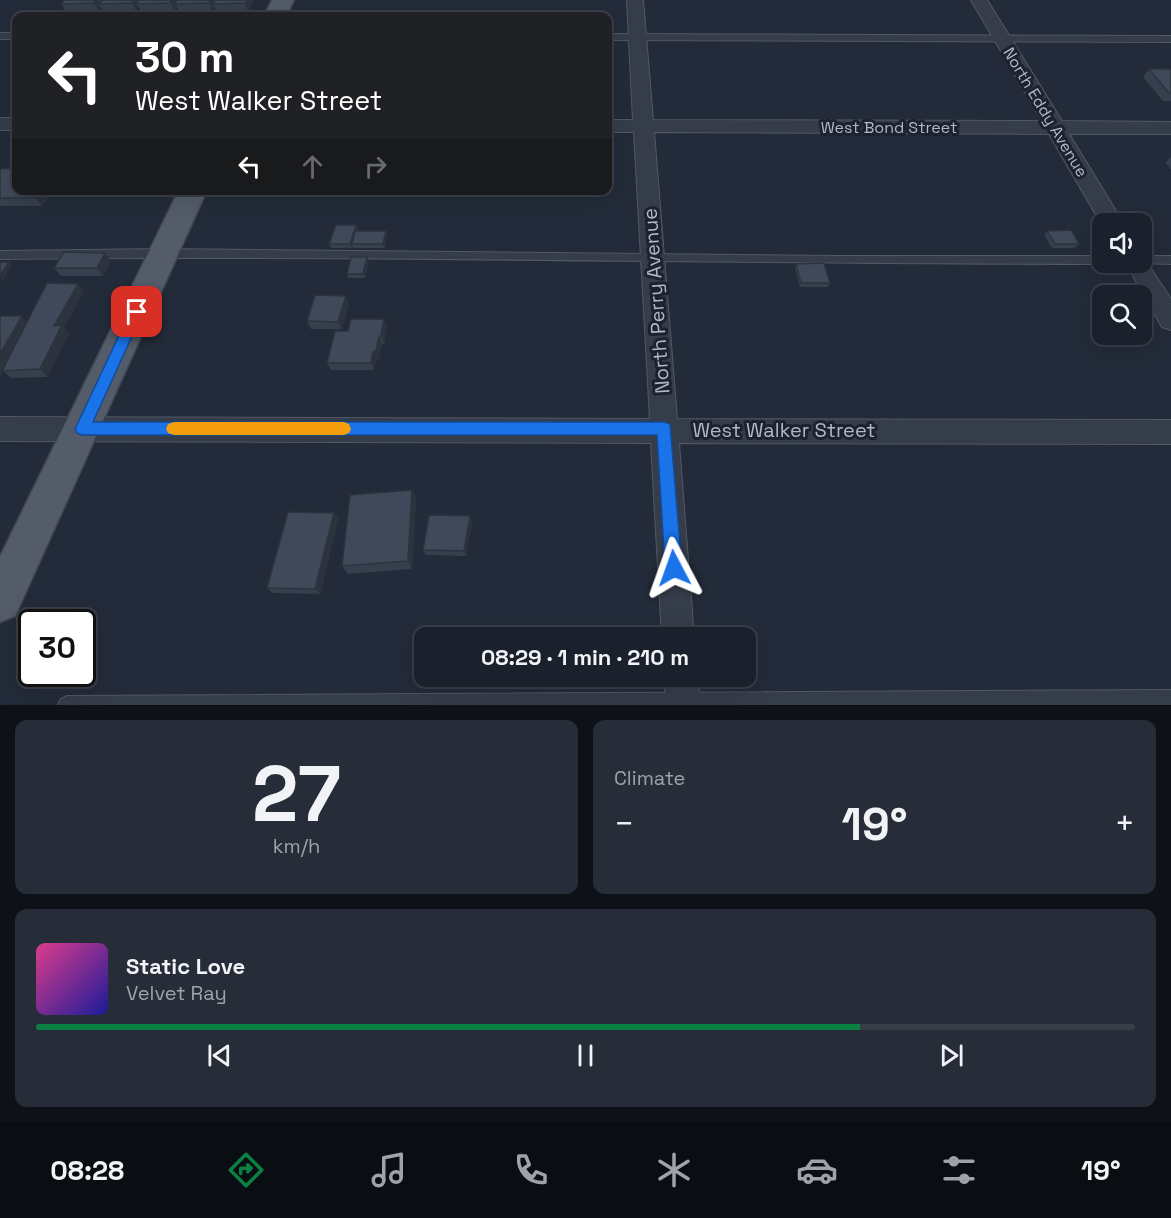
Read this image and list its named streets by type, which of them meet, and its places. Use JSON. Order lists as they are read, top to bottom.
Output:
{
  "streets": {
    "street": [
      "North Eddy Avenue",
      "West Bond Street",
      "North Perry Avenue",
      "West Walker Street"
    ]
  },
  "crossings": [
    ["North Eddy Avenue", "West Bond Street"],
    ["West Bond Street", "North Perry Avenue"],
    ["North Perry Avenue", "West Walker Street"]
  ],
  "page": {
    "turn": ["30 m", "West Walker Street"],
    "limit": "30",
    "trip": "08:29 · 1 min · 210 m",
    "tile": [
      ["27", "km/h"],
      "Climate"
    ],
    "heat": ["−", "19°", "+"],
    "song": ["Static Love", "Velvet Ray"],
    "tabs": ["08:28", "19°"]
  }
}
